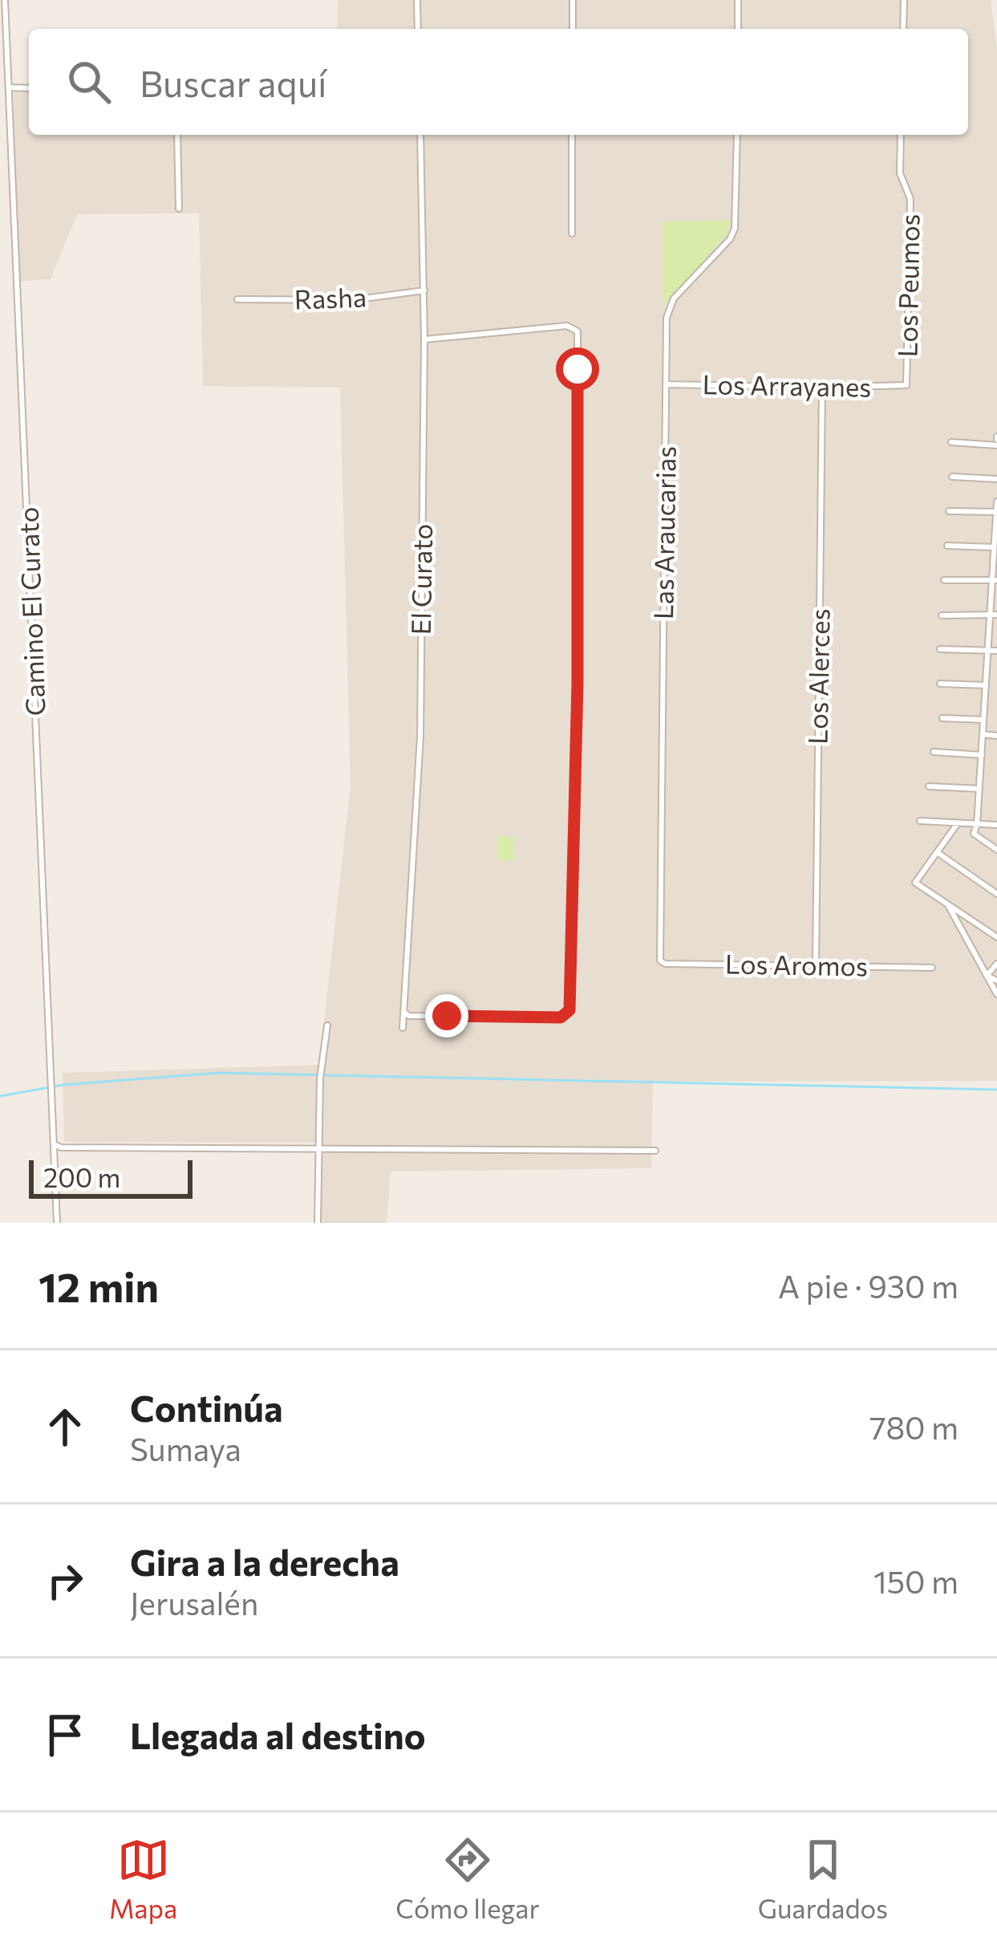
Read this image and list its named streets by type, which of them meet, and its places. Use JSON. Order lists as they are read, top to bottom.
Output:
{
  "streets": {
    "street": [
      "Los Peumos",
      "Rasha",
      "Los Arrayanes",
      "Las Araucarias",
      "El Curato",
      "Camino El Curato",
      "Los Alerces",
      "Los Aromos"
    ]
  },
  "crossings": [
    ["Los Peumos", "Los Arrayanes"],
    ["Rasha", "El Curato"],
    ["Los Arrayanes", "Las Araucarias"],
    ["Los Arrayanes", "Los Alerces"],
    ["Las Araucarias", "Los Aromos"],
    ["Los Alerces", "Los Aromos"]
  ],
  "scale_bar": "200 m",
  "page": {
    "search": "Buscar aquí",
    "scale": "200 m",
    "heading": ["12 min", "A pie · 930 m"],
    "list": [
      ["Continúa", "Sumaya", "780 m"],
      ["Gira a la derecha", "Jerusalén", "150 m"],
      "Llegada al destino"
    ],
    "nav": ["Mapa", "Cómo llegar", "Guardados"]
  }
}
